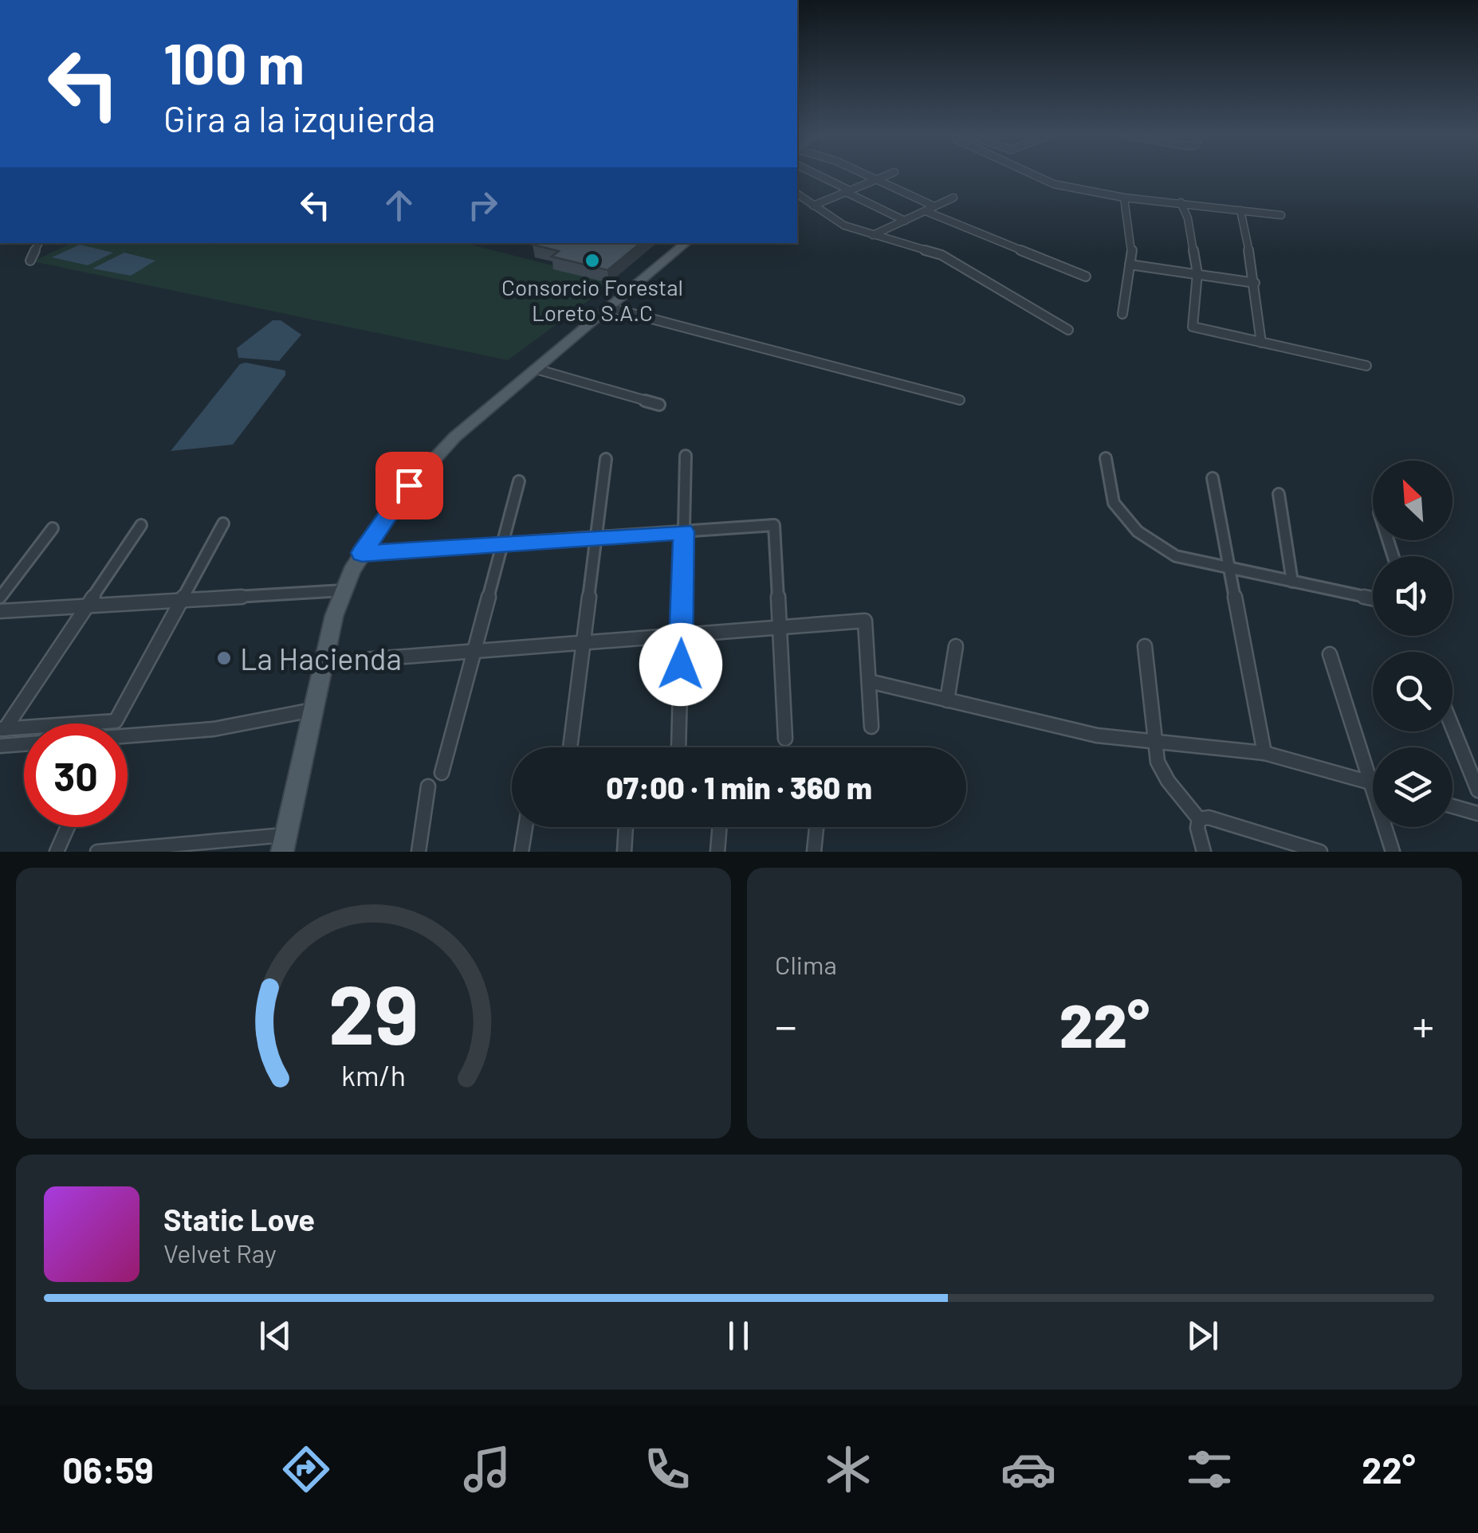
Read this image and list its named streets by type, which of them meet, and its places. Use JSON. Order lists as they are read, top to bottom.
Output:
{
  "places": ["Consorcio Forestal Loreto S.A.C", "La Hacienda"],
  "north": "top left",
  "page": {
    "turn": ["100 m", "Gira a la izquierda"],
    "limit": "30",
    "trip": "07:00 · 1 min · 360 m",
    "tile": "Clima",
    "heat": ["−", "22°", "+"],
    "song": ["Static Love", "Velvet Ray"],
    "tabs": ["06:59", "22°"],
    "gauge": ["29", "km/h"]
  }
}
